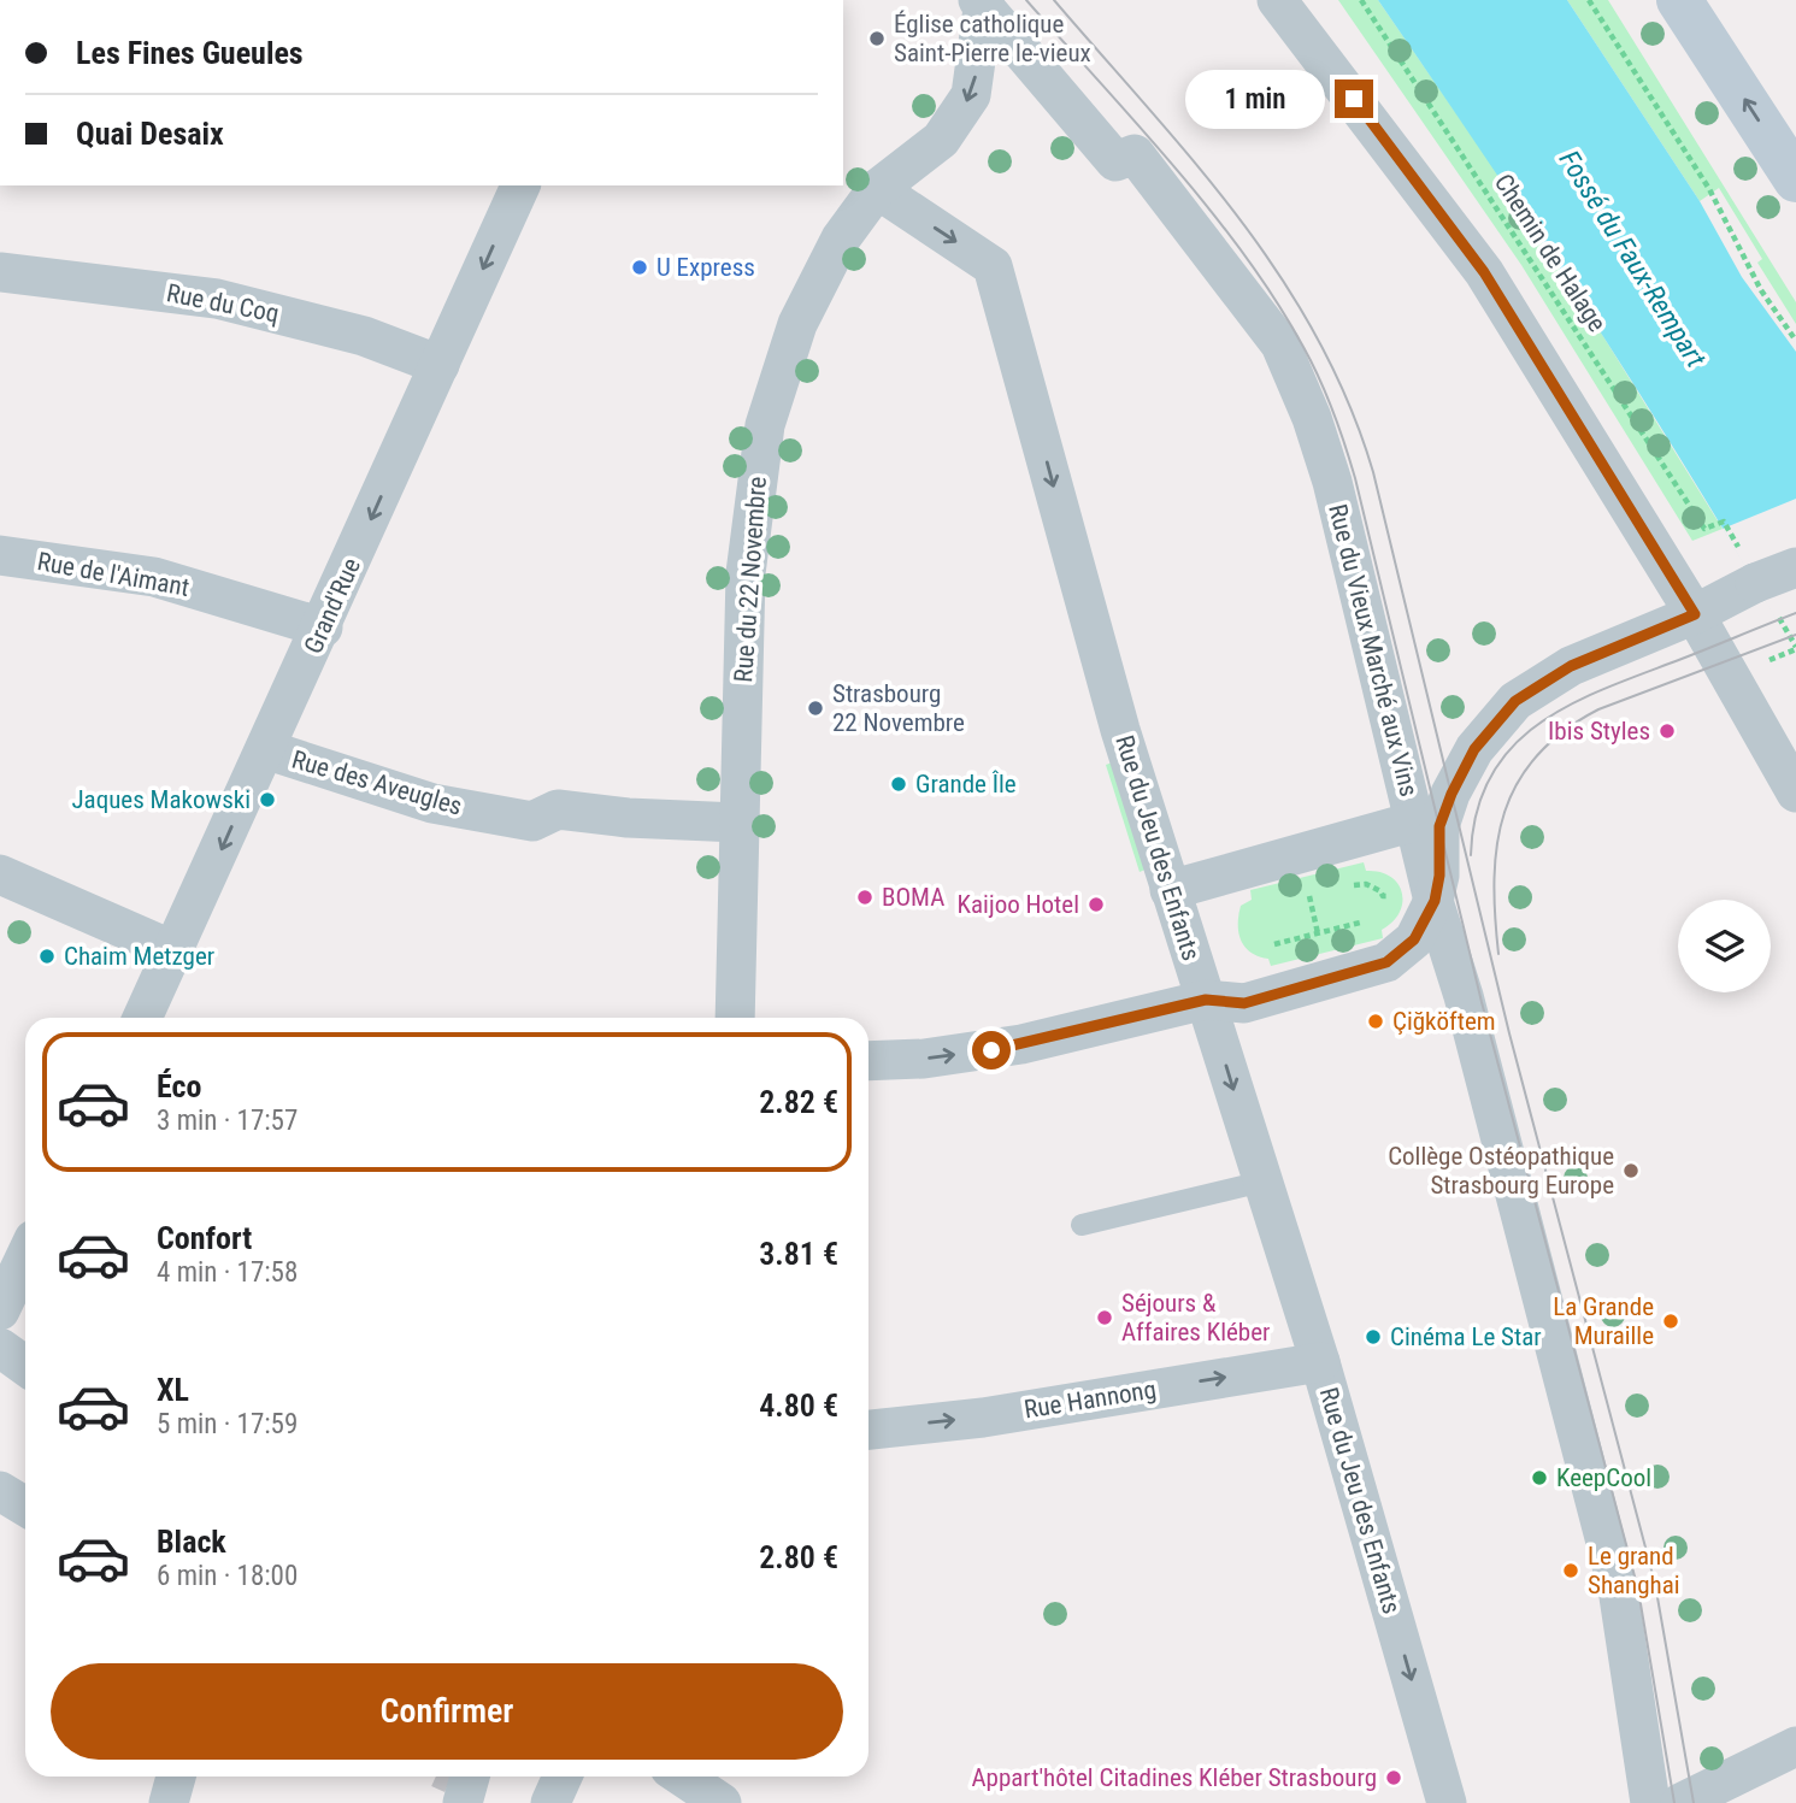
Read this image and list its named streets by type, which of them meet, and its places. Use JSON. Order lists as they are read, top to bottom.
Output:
{
  "streets": {
    "street": [
      "Rue du Coq",
      "Rue de l'Aimant",
      "Rue du 22 Novembre",
      "Grand'Rue",
      "Rue du Vieux Marché aux Vins",
      "Rue des Aveugles",
      "Rue du Jeu des Enfants",
      "Rue Hannong"
    ],
    "path": ["Chemin de Halage"]
  },
  "crossings": [
    ["Rue du Coq", "Grand'Rue"],
    ["Rue de l'Aimant", "Grand'Rue"],
    ["Rue du 22 Novembre", "Rue des Aveugles"],
    ["Rue du 22 Novembre", "Rue du Jeu des Enfants"],
    ["Grand'Rue", "Rue des Aveugles"],
    ["Rue du Jeu des Enfants", "Rue Hannong"]
  ],
  "one_way": ["Grand'Rue", "Rue du Jeu des Enfants"],
  "water": ["Fossé du Faux-Rempart"],
  "places": [
    "Église catholique Saint-Pierre le-vieux",
    "U Express",
    "Strasbourg 22 Novembre",
    "Ibis Styles",
    "Grande Île",
    "Jaques Makowski",
    "BOMA",
    "Kaijoo Hotel",
    "Chaim Metzger",
    "Çiğköftem",
    "Collège Ostéopathique Strasbourg Europe",
    "Séjours & Affaires Kléber",
    "La Grande Muraille",
    "Cinéma Le Star",
    "KeepCool",
    "Le grand Shanghai",
    "Appart'hôtel Citadines Kléber Strasbourg"
  ],
  "page": {
    "banner": ["Les Fines Gueules", "Quai Desaix"],
    "bubble": "1 min",
    "list": [
      {
        "name": "Éco",
        "note": "3 min · 17:57",
        "value": "2.82 €"
      },
      {
        "name": "Confort",
        "note": "4 min · 17:58",
        "value": "3.81 €"
      },
      {
        "name": "XL",
        "note": "5 min · 17:59",
        "value": "4.80 €"
      },
      {
        "name": "Black",
        "note": "6 min · 18:00",
        "value": "2.80 €"
      }
    ],
    "buttons": "Confirmer"
  }
}
